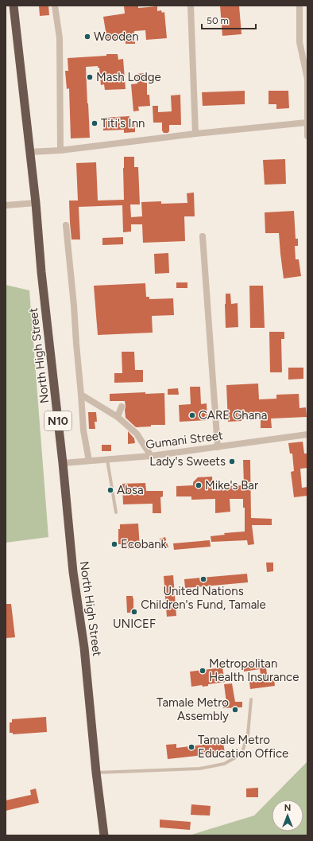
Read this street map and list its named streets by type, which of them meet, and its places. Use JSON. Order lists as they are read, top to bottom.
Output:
{
  "streets": {
    "highway": ["North High Street", "N10"],
    "street": ["Gumani Street"]
  },
  "crossings": [
    ["North High Street", "Gumani Street"]
  ],
  "places": [
    "Wooden",
    "Mash Lodge",
    "Titi's Inn",
    "CARE Ghana",
    "Lady's Sweets",
    "Mike's Bar",
    "Absa",
    "Ecobank",
    "United Nations Children's Fund, Tamale",
    "UNICEF",
    "Metropolitan Health Insurance",
    "Tamale Metro Assembly",
    "Tamale Metro Education Office"
  ],
  "scale_bar": "50 m",
  "north": "top"
}
